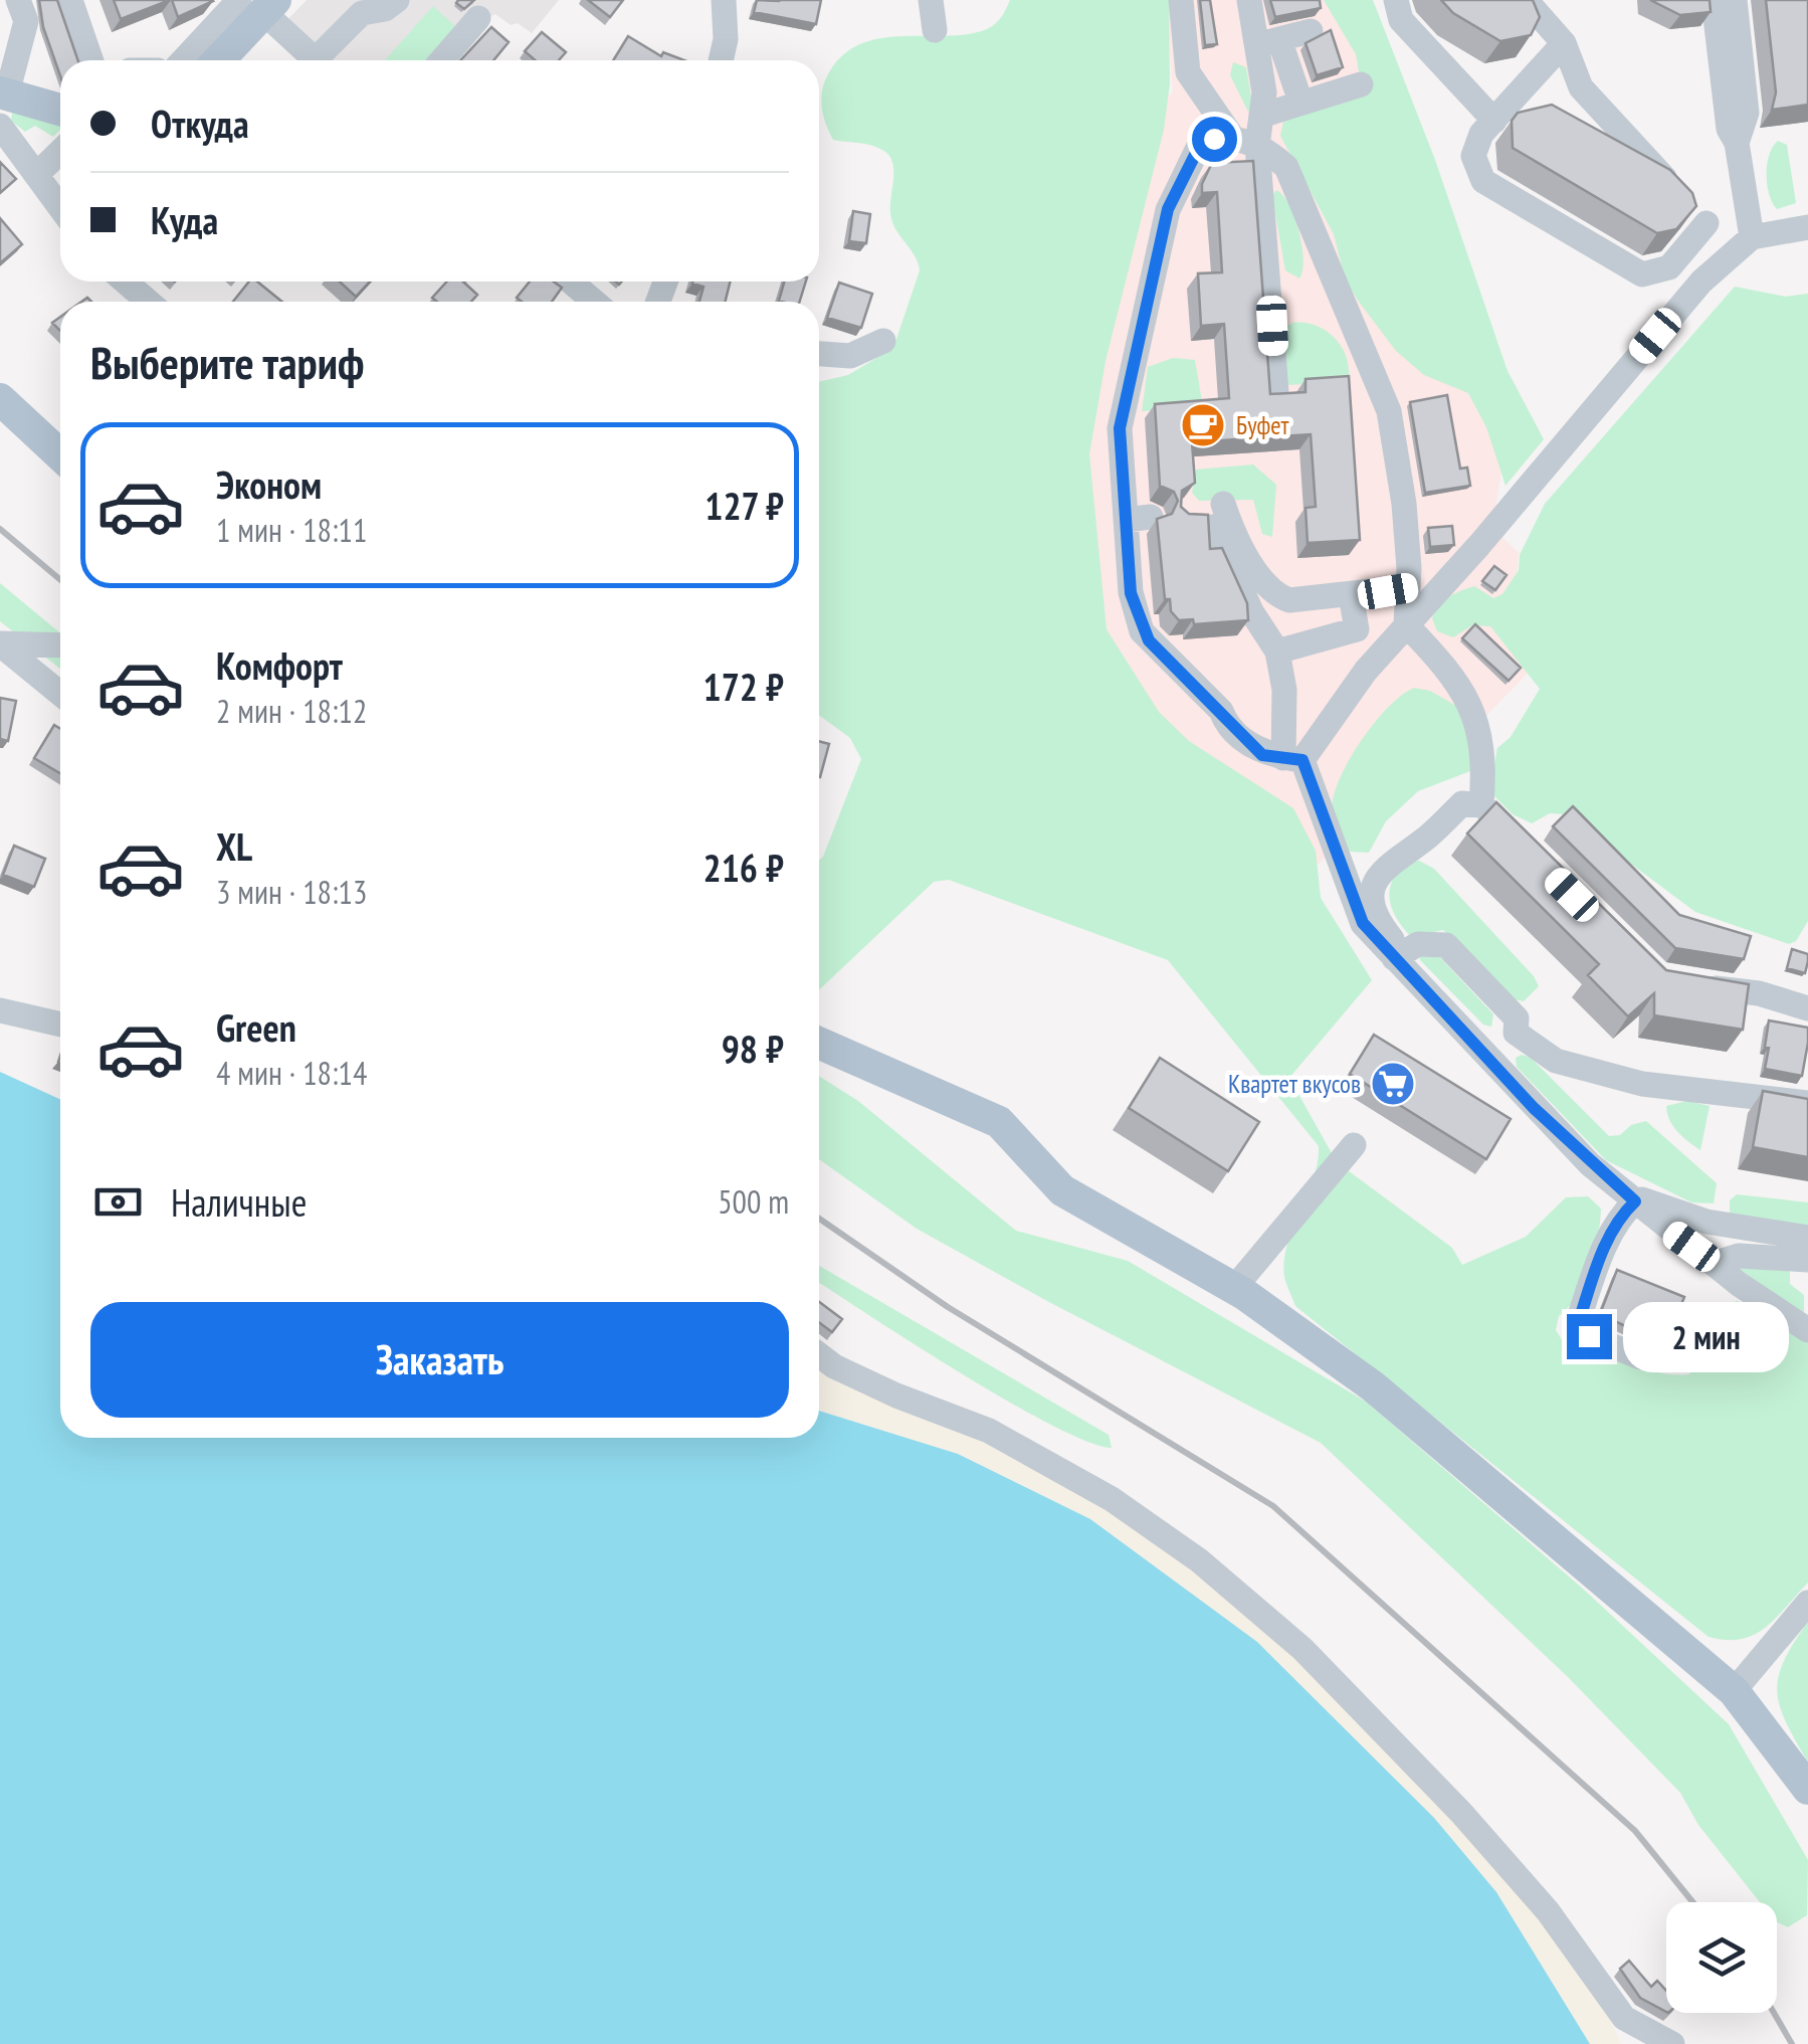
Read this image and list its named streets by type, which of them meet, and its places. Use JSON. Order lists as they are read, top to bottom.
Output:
{
  "places": {
    "cafe": ["Буфет"],
    "supermarket": ["Квартет вкусов"]
  },
  "page": {
    "banner": ["Откуда", "Куда"],
    "heading": "Выберите тариф",
    "list": [
      {
        "name": "Эконом",
        "note": "1 мин · 18:11",
        "value": "127 ₽"
      },
      {
        "name": "Комфорт",
        "note": "2 мин · 18:12",
        "value": "172 ₽"
      },
      {
        "name": "XL",
        "note": "3 мин · 18:13",
        "value": "216 ₽"
      },
      {
        "name": "Green",
        "note": "4 мин · 18:14",
        "value": "98 ₽"
      }
    ],
    "pay": ["Наличные", "500 m"],
    "buttons": "Заказать",
    "bubble": "2 мин"
  }
}
